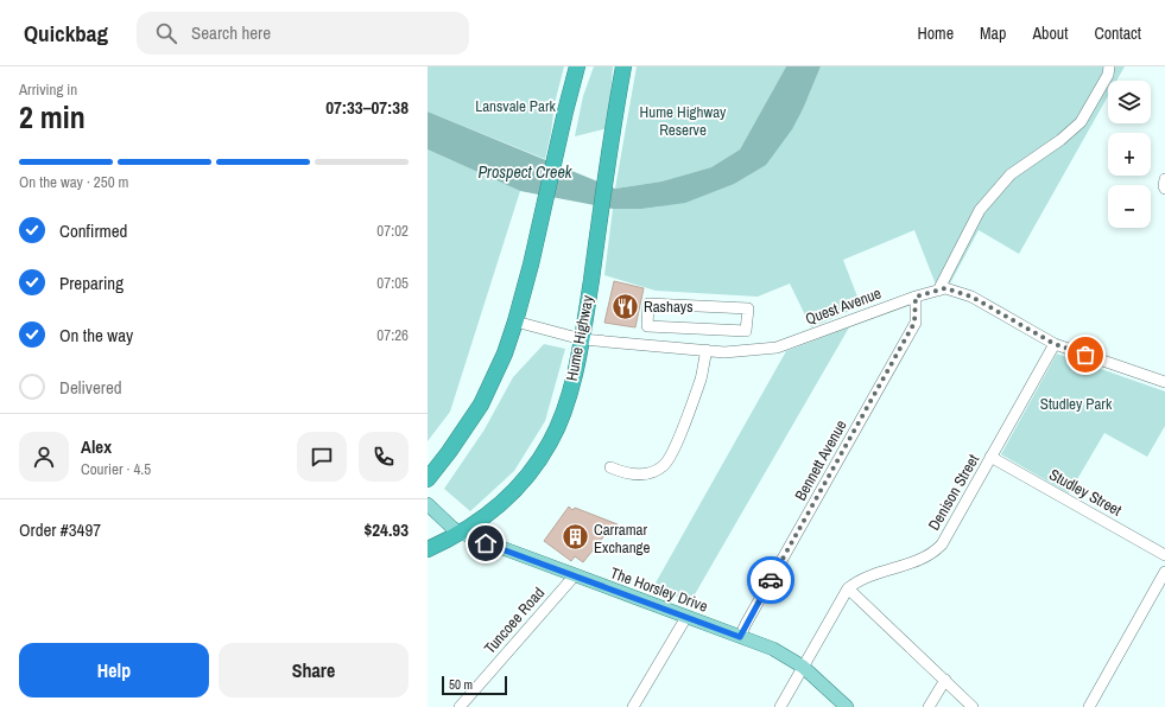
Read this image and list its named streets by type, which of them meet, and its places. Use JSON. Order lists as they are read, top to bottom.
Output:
{
  "streets": {
    "highway": ["Hume Highway"],
    "main road": ["The Horsley Drive"],
    "street": [
      "Quest Avenue",
      "Bennett Avenue",
      "Denison Street",
      "Studley Street",
      "Tuncoee Road"
    ]
  },
  "crossings": [
    ["Quest Avenue", "Hume Highway"],
    ["Quest Avenue", "Bennett Avenue"],
    ["Quest Avenue", "Denison Street"],
    ["Hume Highway", "The Horsley Drive"],
    ["Bennett Avenue", "The Horsley Drive"],
    ["Denison Street", "Studley Street"],
    ["The Horsley Drive", "Tuncoee Road"]
  ],
  "water": ["Prospect Creek"],
  "parks": ["Lansvale Park", "Hume Highway Reserve", "Studley Park"],
  "places": {
    "restaurant": ["Rashays"],
    "building": ["Carramar Exchange"]
  },
  "scale_bar": "50 m",
  "page": {
    "header": "Quickbag",
    "search": "Search here",
    "nav": [
      "Home",
      "Map",
      "About",
      "Contact"
    ],
    "heading": ["2 min", "Arriving in", "07:33–07:38"],
    "panel": [
      "Alex",
      "Courier · 4.5",
      "Order #3497",
      "$24.93"
    ],
    "map_buttons": ["+", "−"],
    "bar": "On the way · 250 m",
    "list": [
      ["Confirmed", "07:02"],
      ["Preparing", "07:05"],
      ["On the way", "07:26"],
      "Delivered"
    ],
    "buttons": ["Help", "Share"],
    "scale": "50 m"
  }
}
